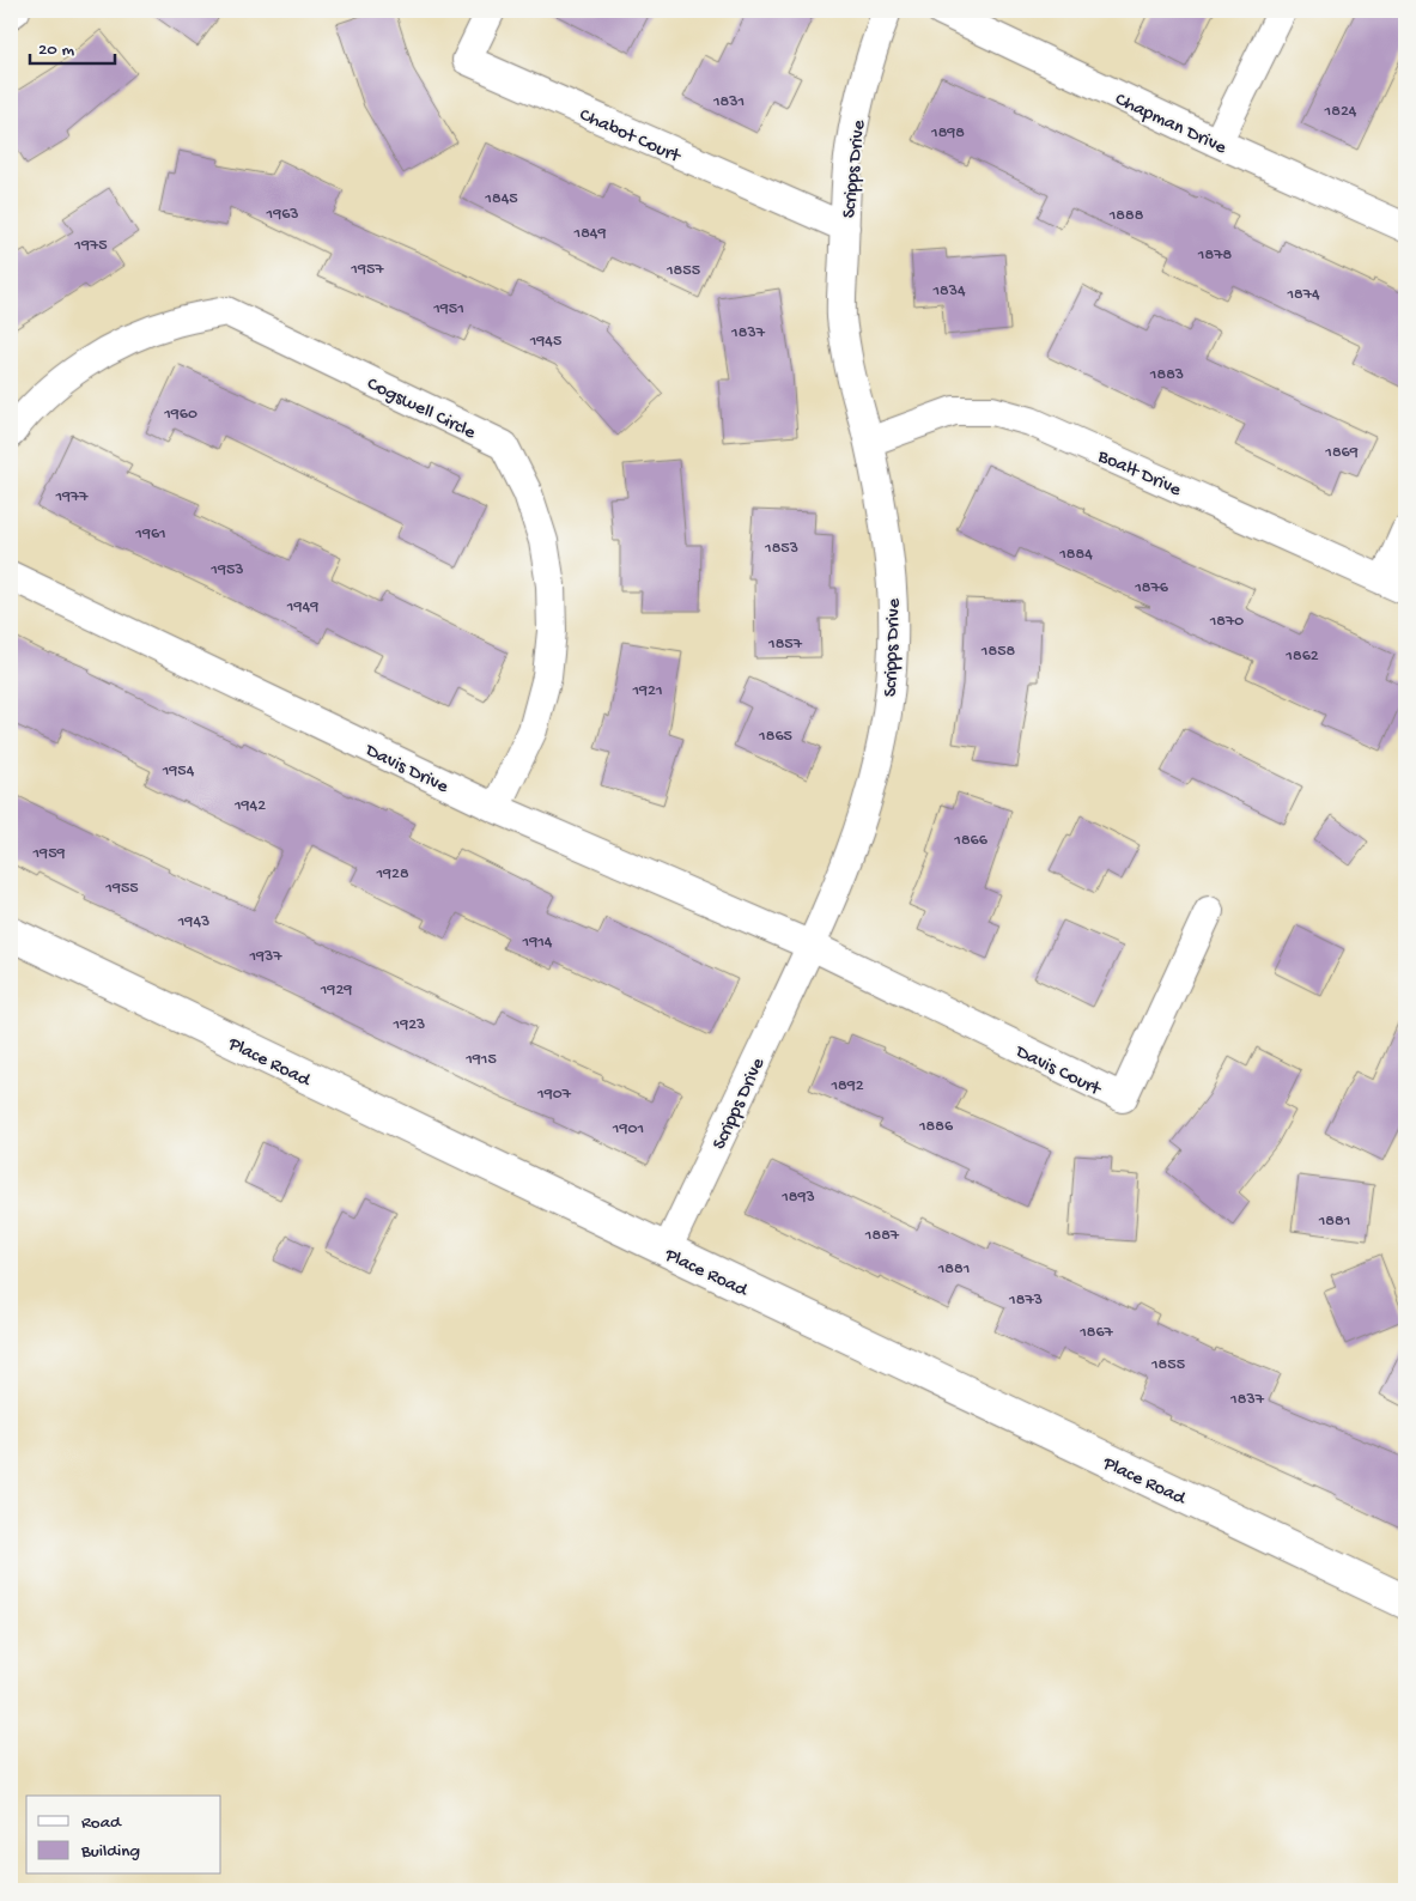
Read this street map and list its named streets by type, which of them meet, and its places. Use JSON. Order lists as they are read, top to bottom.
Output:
{
  "streets": {
    "street": [
      "Chapman Drive",
      "Chabot Court",
      "Scripps Drive",
      "Cogswell Circle",
      "Boalt Drive",
      "Davis Drive",
      "Place Road",
      "Davis Court"
    ]
  },
  "crossings": [
    ["Chabot Court", "Scripps Drive"],
    ["Scripps Drive", "Boalt Drive"],
    ["Scripps Drive", "Davis Drive"],
    ["Scripps Drive", "Place Road"],
    ["Scripps Drive", "Davis Court"],
    ["Cogswell Circle", "Davis Drive"],
    ["Davis Drive", "Davis Court"]
  ],
  "house_numbers": [
    "1831",
    "1824",
    "1898",
    "1845",
    "1963",
    "1888",
    "1849",
    "1975",
    "1878",
    "1957",
    "1855",
    "1834",
    "1874",
    "1951",
    "1837",
    "1945",
    "1883",
    "1960",
    "1869",
    "1977",
    "1961",
    "1853",
    "1884",
    "1953",
    "1876",
    "1949",
    "1870",
    "1857",
    "1858",
    "1862",
    "1921",
    "1865",
    "1954",
    "1942",
    "1866",
    "1959",
    "1928",
    "1955",
    "1943",
    "1914",
    "1937",
    "1929",
    "1923",
    "1915",
    "1892",
    "1907",
    "1886",
    "1901",
    "1893",
    "1881",
    "1887",
    "1881",
    "1873",
    "1867",
    "1855",
    "1837"
  ],
  "legend": ["Road", "Building"],
  "scale_bar": "20 m"
}
